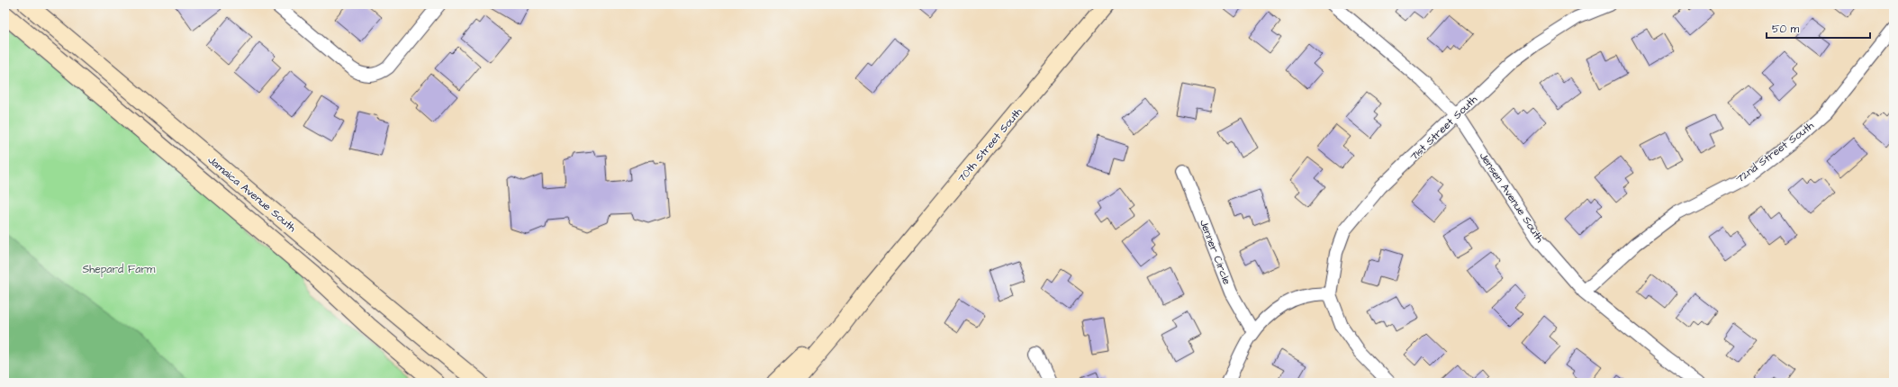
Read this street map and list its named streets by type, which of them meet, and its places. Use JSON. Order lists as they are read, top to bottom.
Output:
{
  "streets": {
    "street": [
      "71st Street South",
      "70th Street South",
      "72nd Street South",
      "Jamaica Avenue South",
      "Jensen Avenue South",
      "Jenner Circle"
    ]
  },
  "crossings": [
    ["71st Street South", "Jensen Avenue South"],
    ["72nd Street South", "Jensen Avenue South"]
  ],
  "parks": ["Shepard Farm"],
  "scale_bar": "50 m"
}
